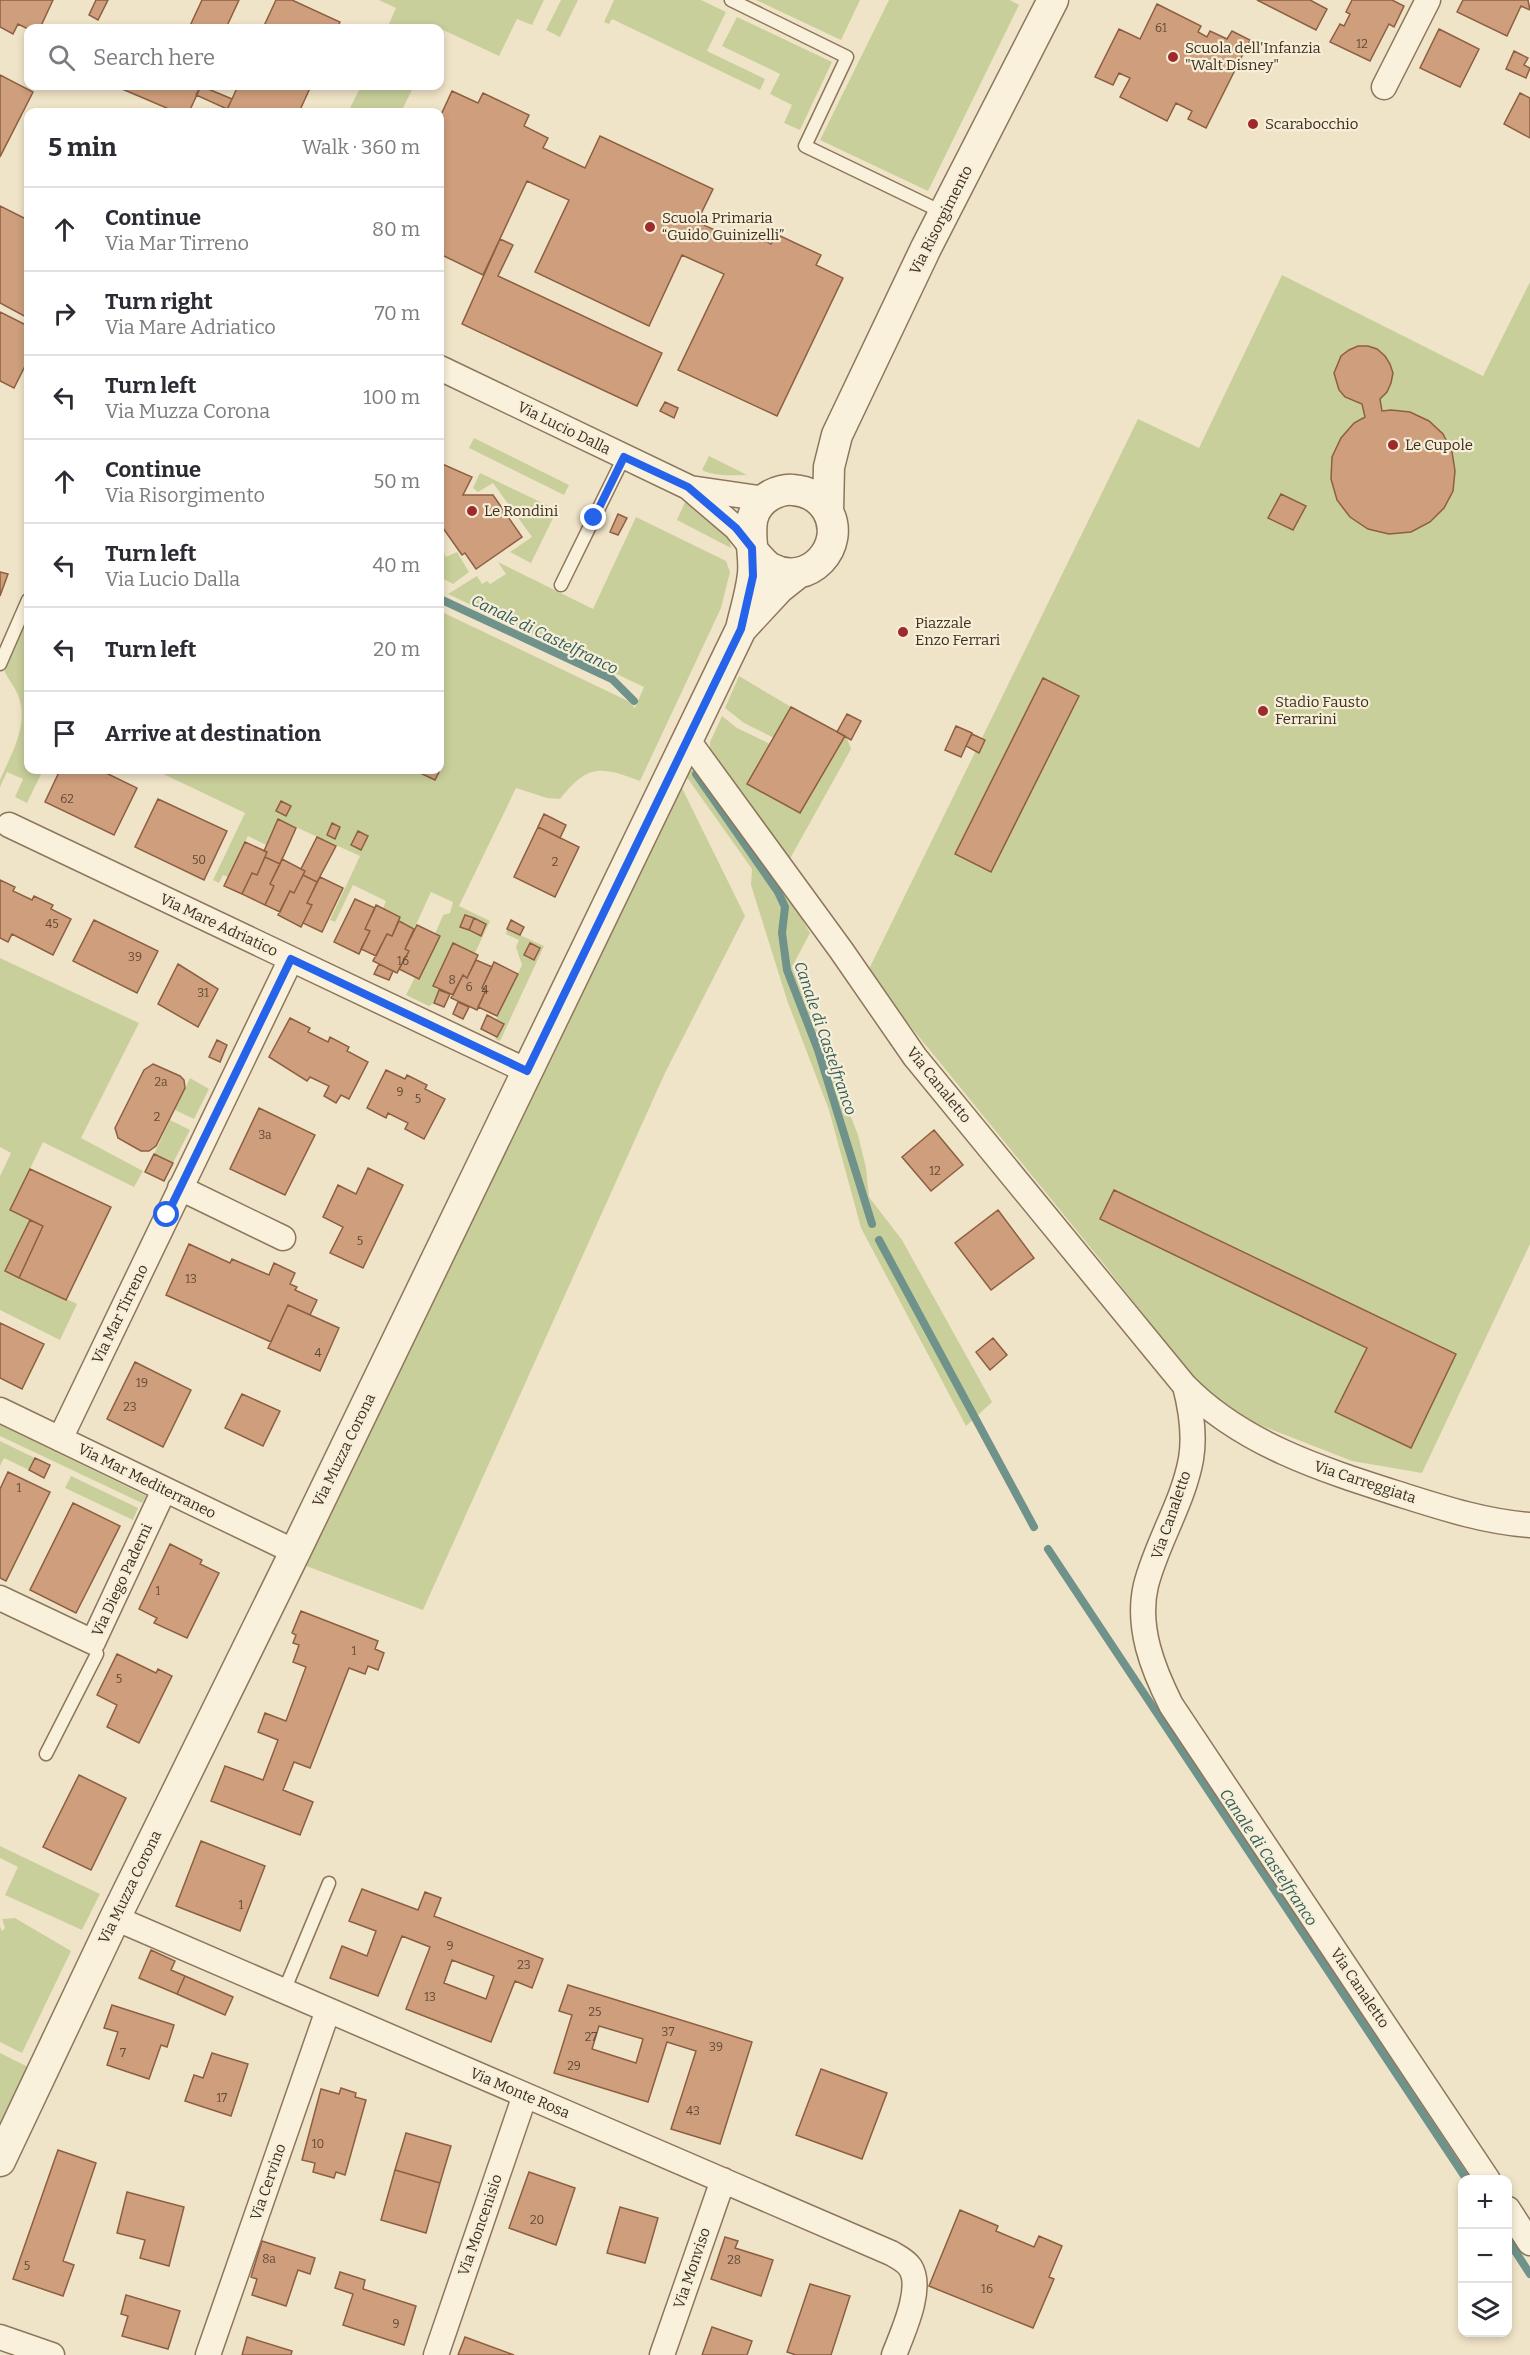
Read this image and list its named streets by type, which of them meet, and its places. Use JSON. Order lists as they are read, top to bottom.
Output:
{
  "streets": {
    "street": [
      "Via Risorgimento",
      "Via Lucio Dalla",
      "Via Mare Adriatico",
      "Via Canaletto",
      "Via Mar Tirreno",
      "Via Muzza Corona",
      "Via Mar Mediterraneo",
      "Via Carreggiata",
      "Via Diego Paderni",
      "Via Monte Rosa",
      "Via Cervino",
      "Via Moncenisio",
      "Via Monviso"
    ]
  },
  "crossings": [
    ["Via Risorgimento", "Via Lucio Dalla"],
    ["Via Risorgimento", "Via Canaletto"],
    ["Via Risorgimento", "Via Muzza Corona"],
    ["Via Mare Adriatico", "Via Mar Tirreno"],
    ["Via Mare Adriatico", "Via Muzza Corona"],
    ["Via Canaletto", "Via Muzza Corona"],
    ["Via Canaletto", "Via Carreggiata"],
    ["Via Mar Tirreno", "Via Mar Mediterraneo"],
    ["Via Muzza Corona", "Via Mar Mediterraneo"],
    ["Via Muzza Corona", "Via Monte Rosa"],
    ["Via Mar Mediterraneo", "Via Diego Paderni"],
    ["Via Monte Rosa", "Via Cervino"],
    ["Via Monte Rosa", "Via Moncenisio"],
    ["Via Monte Rosa", "Via Monviso"]
  ],
  "water": ["Canale di Castelfranco"],
  "places": [
    "Scuola dell'Infanzia \"Walt Disney\"",
    "Scarabocchio",
    "Scuola Primaria “Guido Guinizelli”",
    "Le Cupole",
    "Le Rondini",
    "Piazzale Enzo Ferrari",
    "Stadio Fausto Ferrarini"
  ],
  "house_numbers": [
    "61",
    "12",
    "62",
    "50",
    "2",
    "45",
    "39",
    "16",
    "8",
    "6",
    "4",
    "31",
    "2a",
    "9",
    "5",
    "2",
    "3a",
    "12",
    "5",
    "13",
    "4",
    "19",
    "23",
    "1",
    "1",
    "1",
    "5",
    "1",
    "9",
    "23",
    "13",
    "25",
    "37",
    "27",
    "39",
    "7",
    "29",
    "17",
    "43",
    "10",
    "20",
    "8a",
    "28",
    "5",
    "16",
    "9"
  ],
  "page": {
    "search": "Search here",
    "heading": ["5 min", "Walk · 360 m"],
    "list": [
      ["Continue", "Via Mar Tirreno", "80 m"],
      ["Turn right", "Via Mare Adriatico", "70 m"],
      ["Turn left", "Via Muzza Corona", "100 m"],
      ["Continue", "Via Risorgimento", "50 m"],
      ["Turn left", "Via Lucio Dalla", "40 m"],
      ["Turn left", "20 m"],
      "Arrive at destination"
    ],
    "map_buttons": ["+", "−"]
  }
}
